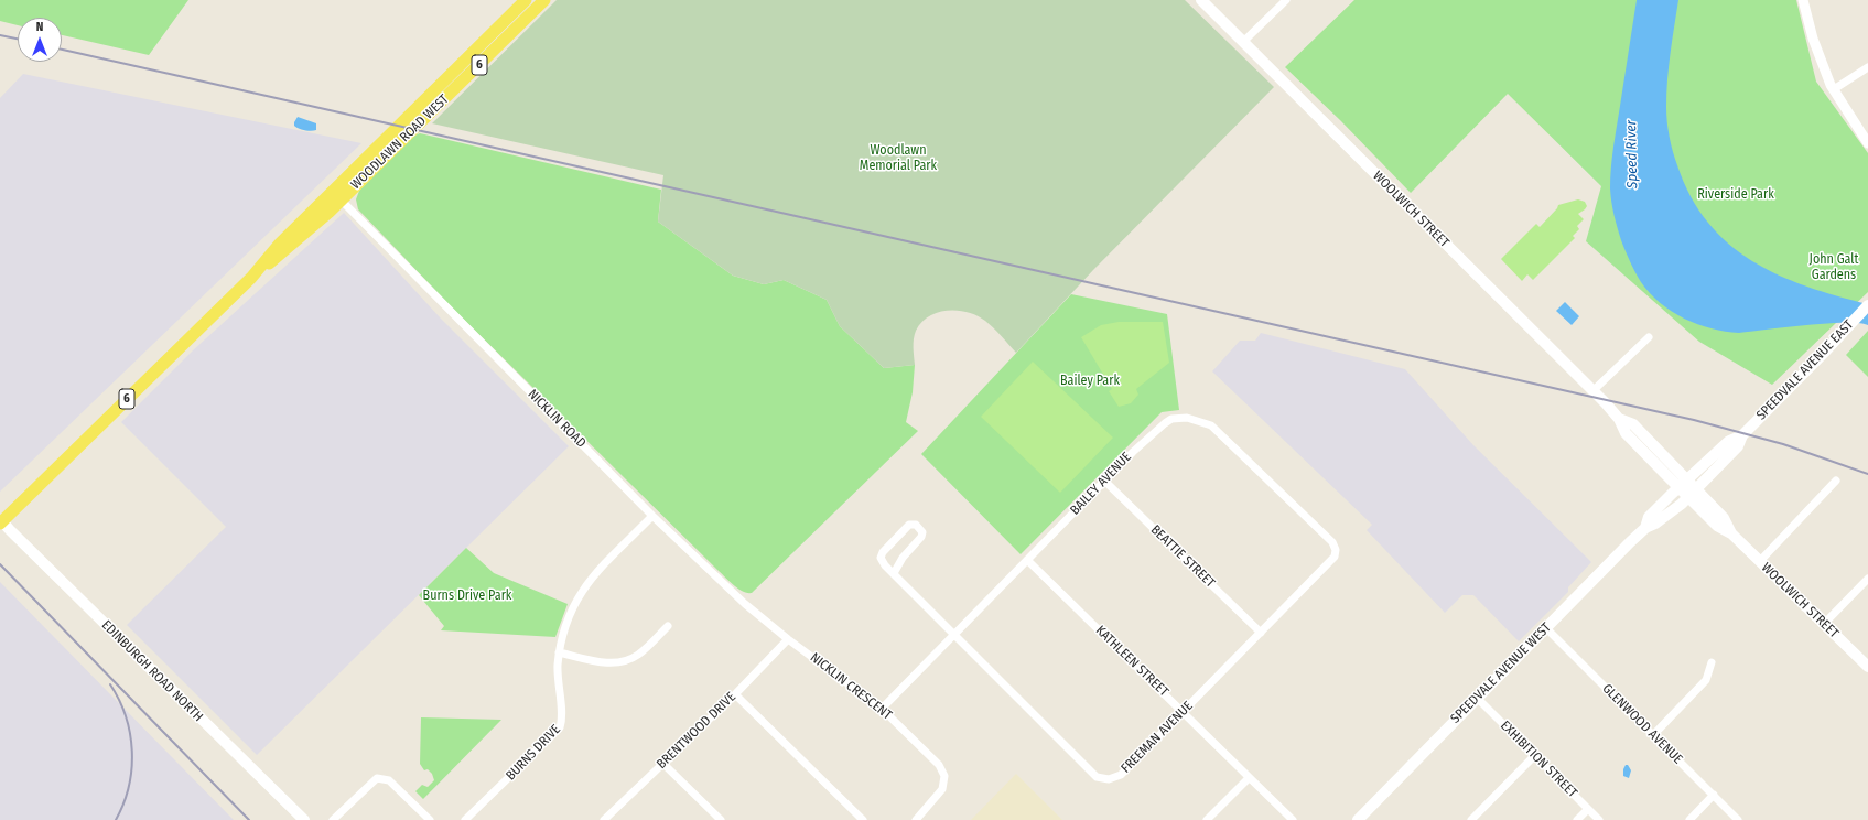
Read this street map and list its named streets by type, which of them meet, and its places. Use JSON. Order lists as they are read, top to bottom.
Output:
{
  "streets": {
    "main road": [
      "6",
      "WOODLAWN ROAD WEST",
      "WOOLWICH STREET",
      "SPEEDVALE AVENUE EAST",
      "EDINBURGH ROAD NORTH",
      "SPEEDVALE AVENUE WEST"
    ],
    "street": [
      "NICKLIN ROAD",
      "BAILEY AVENUE",
      "BEATTIE STREET",
      "KATHLEEN STREET",
      "NICKLIN CRESCENT",
      "GLENWOOD AVENUE",
      "BRENTWOOD DRIVE",
      "FREEMAN AVENUE",
      "BURNS DRIVE",
      "EXHIBITION STREET"
    ]
  },
  "crossings": [
    ["WOODLAWN ROAD WEST", "NICKLIN ROAD"],
    ["WOODLAWN ROAD WEST", "EDINBURGH ROAD NORTH"],
    ["WOOLWICH STREET", "SPEEDVALE AVENUE EAST"],
    ["WOOLWICH STREET", "SPEEDVALE AVENUE WEST"],
    ["SPEEDVALE AVENUE EAST", "SPEEDVALE AVENUE WEST"],
    ["NICKLIN ROAD", "NICKLIN CRESCENT"],
    ["NICKLIN ROAD", "BRENTWOOD DRIVE"],
    ["NICKLIN ROAD", "BURNS DRIVE"],
    ["BAILEY AVENUE", "BEATTIE STREET"],
    ["BAILEY AVENUE", "KATHLEEN STREET"],
    ["BAILEY AVENUE", "NICKLIN CRESCENT"],
    ["BAILEY AVENUE", "FREEMAN AVENUE"],
    ["BEATTIE STREET", "FREEMAN AVENUE"],
    ["KATHLEEN STREET", "FREEMAN AVENUE"],
    ["SPEEDVALE AVENUE WEST", "GLENWOOD AVENUE"],
    ["SPEEDVALE AVENUE WEST", "EXHIBITION STREET"],
    ["NICKLIN CRESCENT", "BRENTWOOD DRIVE"]
  ],
  "water": ["Speed River"],
  "parks": [
    "Woodlawn Memorial Park",
    "Riverside Park",
    "John Galt Gardens",
    "Bailey Park",
    "Burns Drive Park"
  ],
  "north": "top"
}
